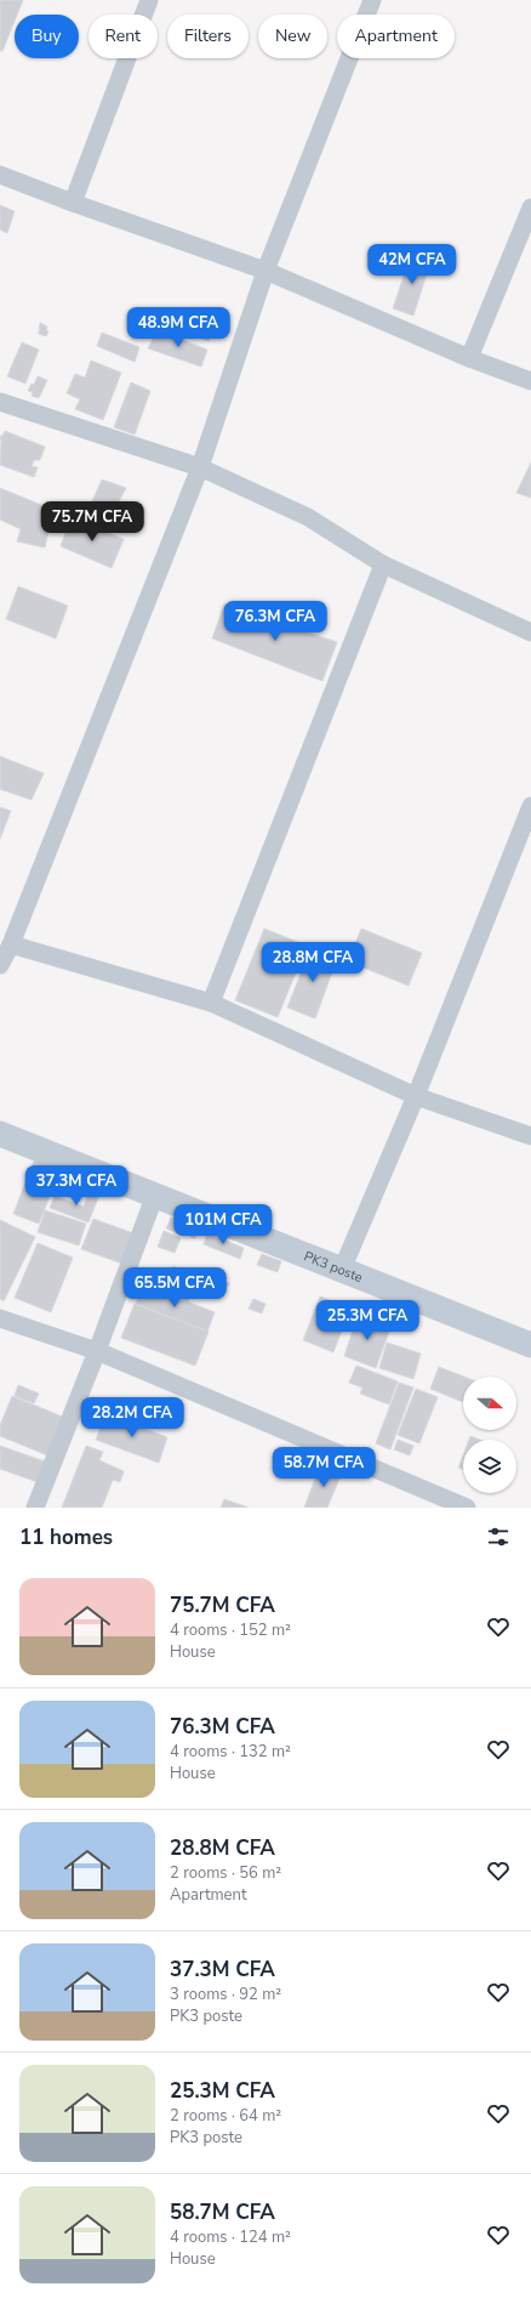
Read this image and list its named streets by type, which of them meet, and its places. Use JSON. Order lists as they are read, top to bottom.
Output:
{
  "streets": {
    "street": ["PK3 poste"]
  },
  "north": "right",
  "page": {
    "chip": [
      "Buy",
      "Rent",
      "Filters",
      "New",
      "Apartment"
    ],
    "price": [
      "42M CFA",
      "48.9M CFA",
      "75.7M CFA",
      "76.3M CFA",
      "28.8M CFA",
      "37.3M CFA",
      "101M CFA",
      "65.5M CFA",
      "25.3M CFA",
      "28.2M CFA",
      "58.7M CFA"
    ],
    "heading": "11 homes",
    "list": [
      {
        "name": "75.7M CFA",
        "note": "4 rooms · 152 m² · House"
      },
      {
        "name": "76.3M CFA",
        "note": "4 rooms · 132 m² · House"
      },
      {
        "name": "28.8M CFA",
        "note": "2 rooms · 56 m² · Apartment"
      },
      {
        "name": "37.3M CFA",
        "note": "3 rooms · 92 m² · PK3 poste"
      },
      {
        "name": "25.3M CFA",
        "note": "2 rooms · 64 m² · PK3 poste"
      },
      {
        "name": "58.7M CFA",
        "note": "4 rooms · 124 m² · House"
      }
    ]
  }
}
